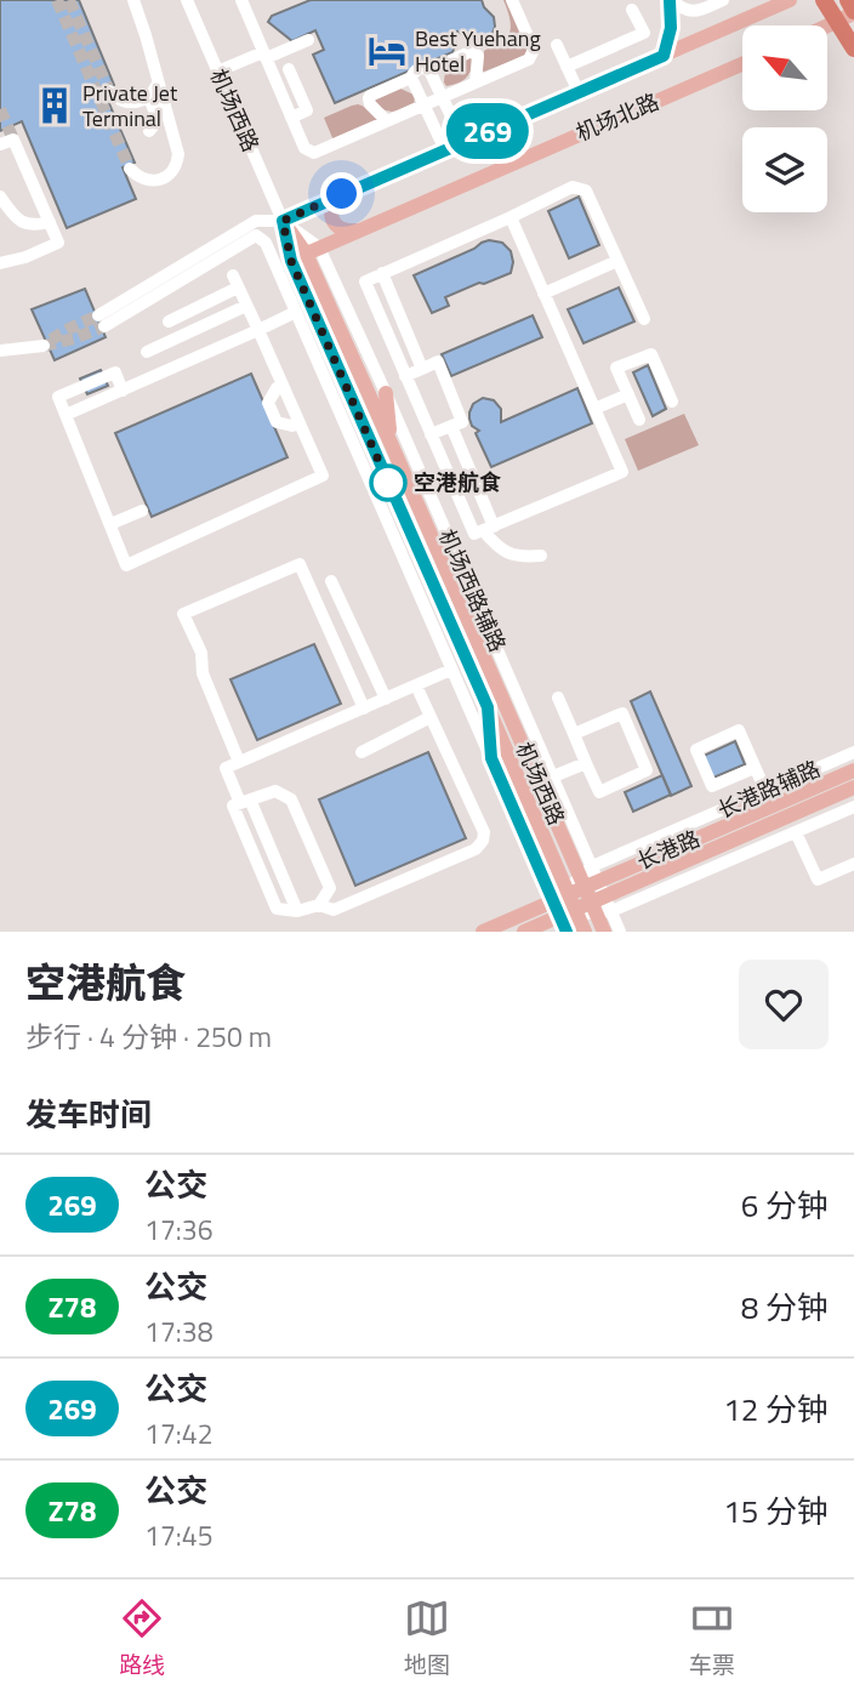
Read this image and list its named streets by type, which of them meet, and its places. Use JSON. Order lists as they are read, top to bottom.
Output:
{
  "streets": {
    "main road": ["机场西路", "机场北路", "长港路"],
    "street": ["机场西路辅路", "长港路辅路"]
  },
  "crossings": [
    ["机场西路", "机场北路"],
    ["机场西路", "机场西路辅路"],
    ["机场西路", "长港路辅路"],
    ["机场西路", "长港路"],
    ["机场北路", "机场西路辅路"],
    ["机场西路辅路", "长港路辅路"],
    ["机场西路辅路", "长港路"],
    ["长港路辅路", "长港路"]
  ],
  "places": {
    "hotel": ["Best Yuehang Hotel"],
    "building": ["Private Jet Terminal"],
    "other": ["空港航食"]
  },
  "lines": ["bus line 269"],
  "north": "top left",
  "page": {
    "on_map": "269",
    "heading": [
      ["空港航食", "步行 · 4 分钟 · 250 m"],
      "发车时间"
    ],
    "list": [
      {
        "mark": "269",
        "name": "公交",
        "note": "17:36",
        "value": "6 分钟"
      },
      {
        "mark": "Z78",
        "name": "公交",
        "note": "17:38",
        "value": "8 分钟"
      },
      {
        "mark": "269",
        "name": "公交",
        "note": "17:42",
        "value": "12 分钟"
      },
      {
        "mark": "Z78",
        "name": "公交",
        "note": "17:45",
        "value": "15 分钟"
      }
    ],
    "tabs": ["路线", "地图", "车票"]
  }
}
